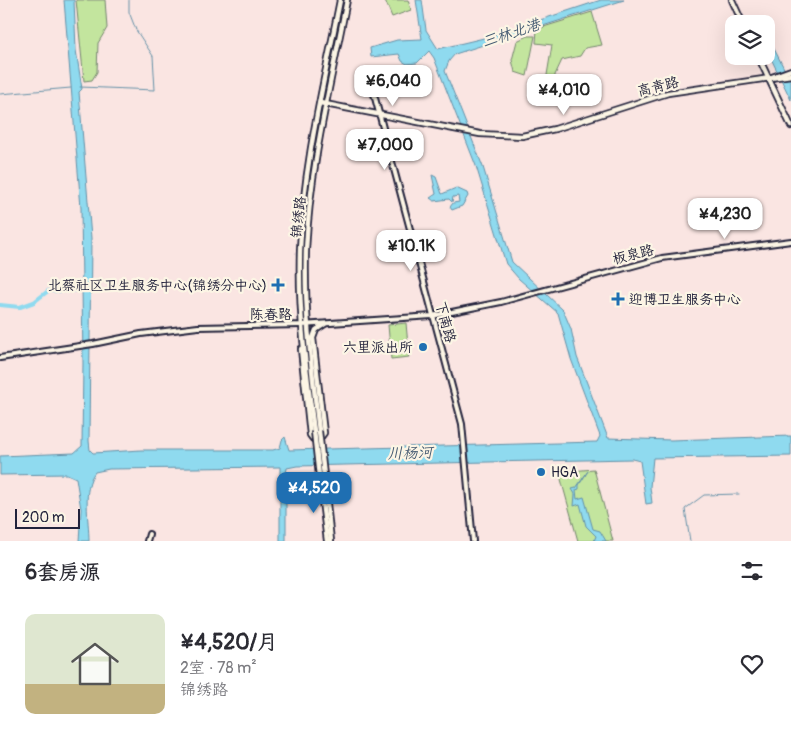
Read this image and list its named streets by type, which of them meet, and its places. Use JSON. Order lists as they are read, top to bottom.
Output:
{
  "streets": {
    "main road": ["高青路", "锦绣路"],
    "street": ["板泉路", "陈春路", "下南路"]
  },
  "crossings": [
    ["高青路", "锦绣路"],
    ["高青路", "下南路"],
    ["锦绣路", "陈春路"],
    ["板泉路", "陈春路"],
    ["陈春路", "下南路"]
  ],
  "water": ["三林北港", "川杨河"],
  "places": {
    "health": ["北蔡社区卫生服务中心(锦绣分中心)", "迎博卫生服务中心"],
    "other": ["六里派出所", "HGA"]
  },
  "scale_bar": "200 m",
  "page": {
    "price": [
      "¥6,040",
      "¥4,010",
      "¥7,000",
      "¥4,230",
      "¥10.1K",
      "¥4,520"
    ],
    "scale": "200 m",
    "heading": "6套房源",
    "list": [
      {
        "name": "¥4,520/月",
        "note": "2室 · 78 m² · 锦绣路"
      }
    ]
  }
}
